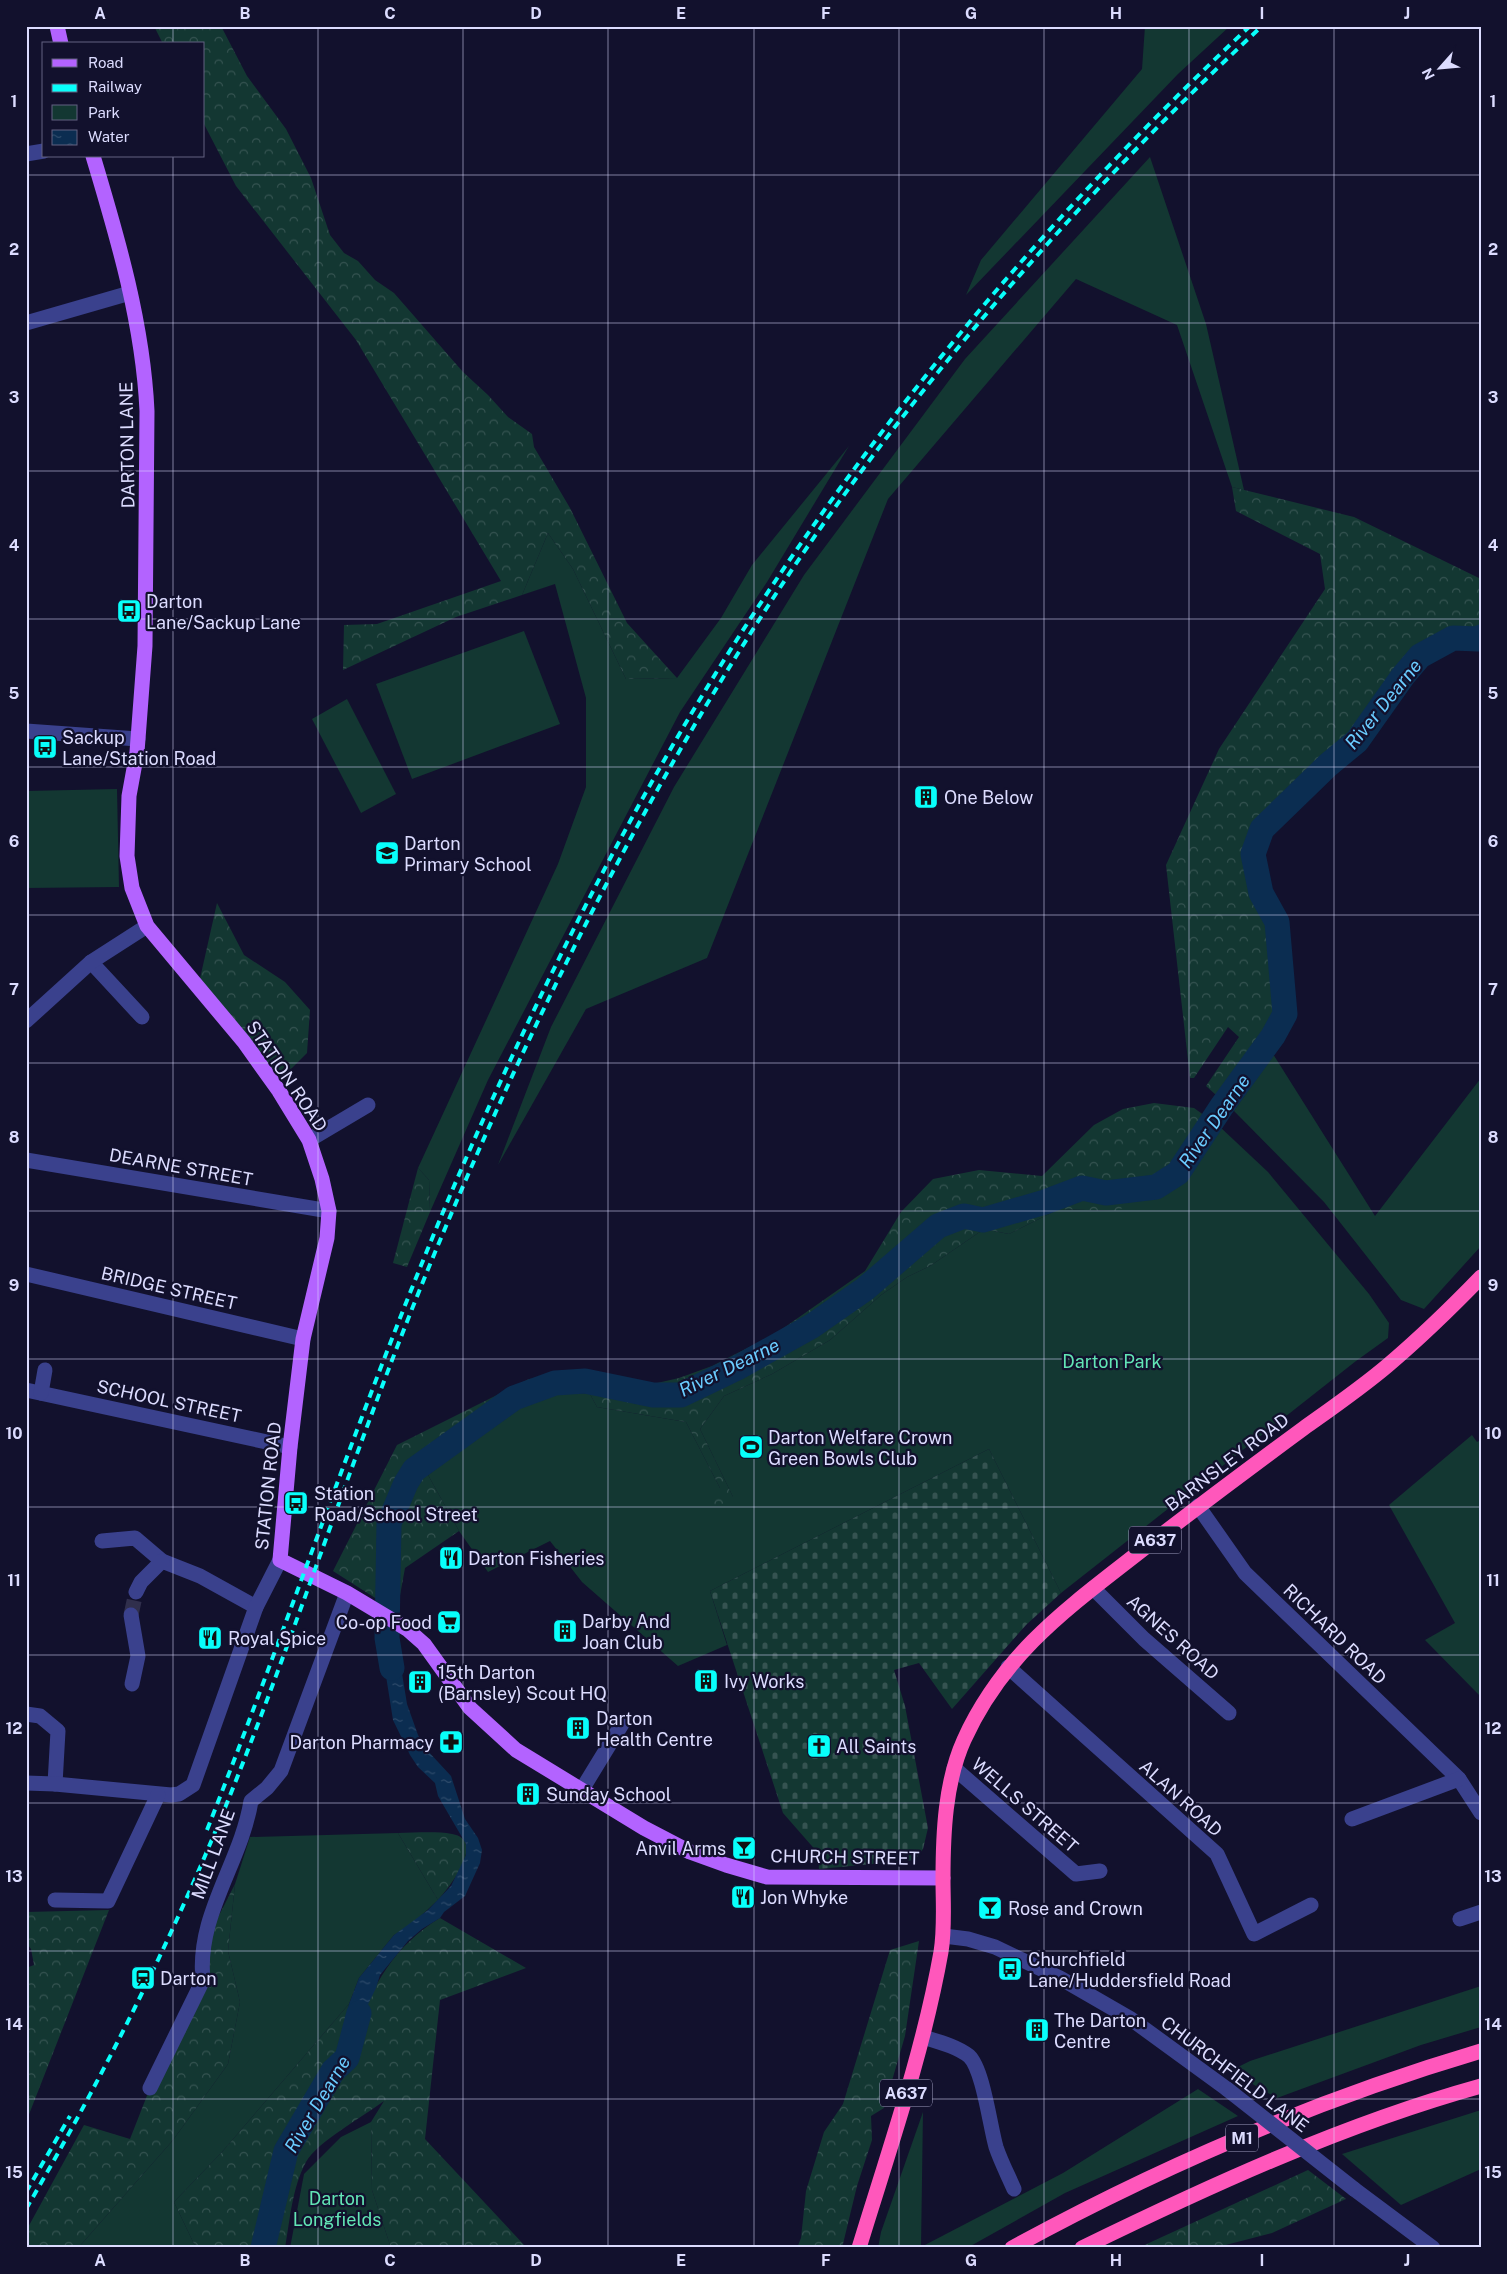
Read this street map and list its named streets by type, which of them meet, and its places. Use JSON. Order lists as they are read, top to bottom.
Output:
{
  "streets": {
    "highway": ["BARNSLEY ROAD", "A637", "M1"],
    "main road": ["DARTON LANE", "STATION ROAD", "CHURCH STREET"],
    "street": [
      "DEARNE STREET",
      "BRIDGE STREET",
      "SCHOOL STREET",
      "RICHARD ROAD",
      "AGNES ROAD",
      "ALAN ROAD",
      "WELLS STREET",
      "MILL LANE",
      "CHURCHFIELD LANE"
    ]
  },
  "crossings": [
    ["DARTON LANE", "STATION ROAD"],
    ["STATION ROAD", "DEARNE STREET"],
    ["STATION ROAD", "BRIDGE STREET"],
    ["STATION ROAD", "SCHOOL STREET"],
    ["STATION ROAD", "CHURCH STREET"],
    ["BARNSLEY ROAD", "A637"],
    ["BARNSLEY ROAD", "RICHARD ROAD"],
    ["BARNSLEY ROAD", "AGNES ROAD"],
    ["BARNSLEY ROAD", "ALAN ROAD"],
    ["BARNSLEY ROAD", "WELLS STREET"],
    ["BARNSLEY ROAD", "CHURCH STREET"],
    ["A637", "CHURCH STREET"],
    ["A637", "CHURCHFIELD LANE"],
    ["MILL LANE", "CHURCH STREET"]
  ],
  "water": ["River Dearne"],
  "parks": ["Darton Park", "Darton Longfields"],
  "places": {
    "bus stop": [
      "Darton Lane/Sackup Lane",
      "Sackup Lane/Station Road",
      "Station Road/School Street",
      "Churchfield Lane/Huddersfield Road"
    ],
    "building": [
      "One Below",
      "Darby And Joan Club",
      "Ivy Works",
      "15th Darton (Barnsley) Scout HQ",
      "Darton Health Centre",
      "Sunday School",
      "The Darton Centre"
    ],
    "school or university": ["Darton Primary School"],
    "sports": ["Darton Welfare Crown Green Bowls Club"],
    "restaurant": ["Darton Fisheries", "Royal Spice", "Jon Whyke"],
    "supermarket": ["Co-op Food"],
    "pharmacy": ["Darton Pharmacy"],
    "church": ["All Saints"],
    "bar": ["Anvil Arms", "Rose and Crown"],
    "station": ["Darton"]
  },
  "legend": [
    "Road",
    "Railway",
    "Park",
    "Water"
  ],
  "north": "bottom left",
  "grid": {
    "columns": [
      "A",
      "B",
      "C",
      "D",
      "E",
      "F",
      "G",
      "H",
      "I",
      "J"
    ],
    "rows": [
      "1",
      "2",
      "3",
      "4",
      "5",
      "6",
      "7",
      "8",
      "9",
      "10",
      "11",
      "12",
      "13",
      "14",
      "15"
    ]
  }
}
